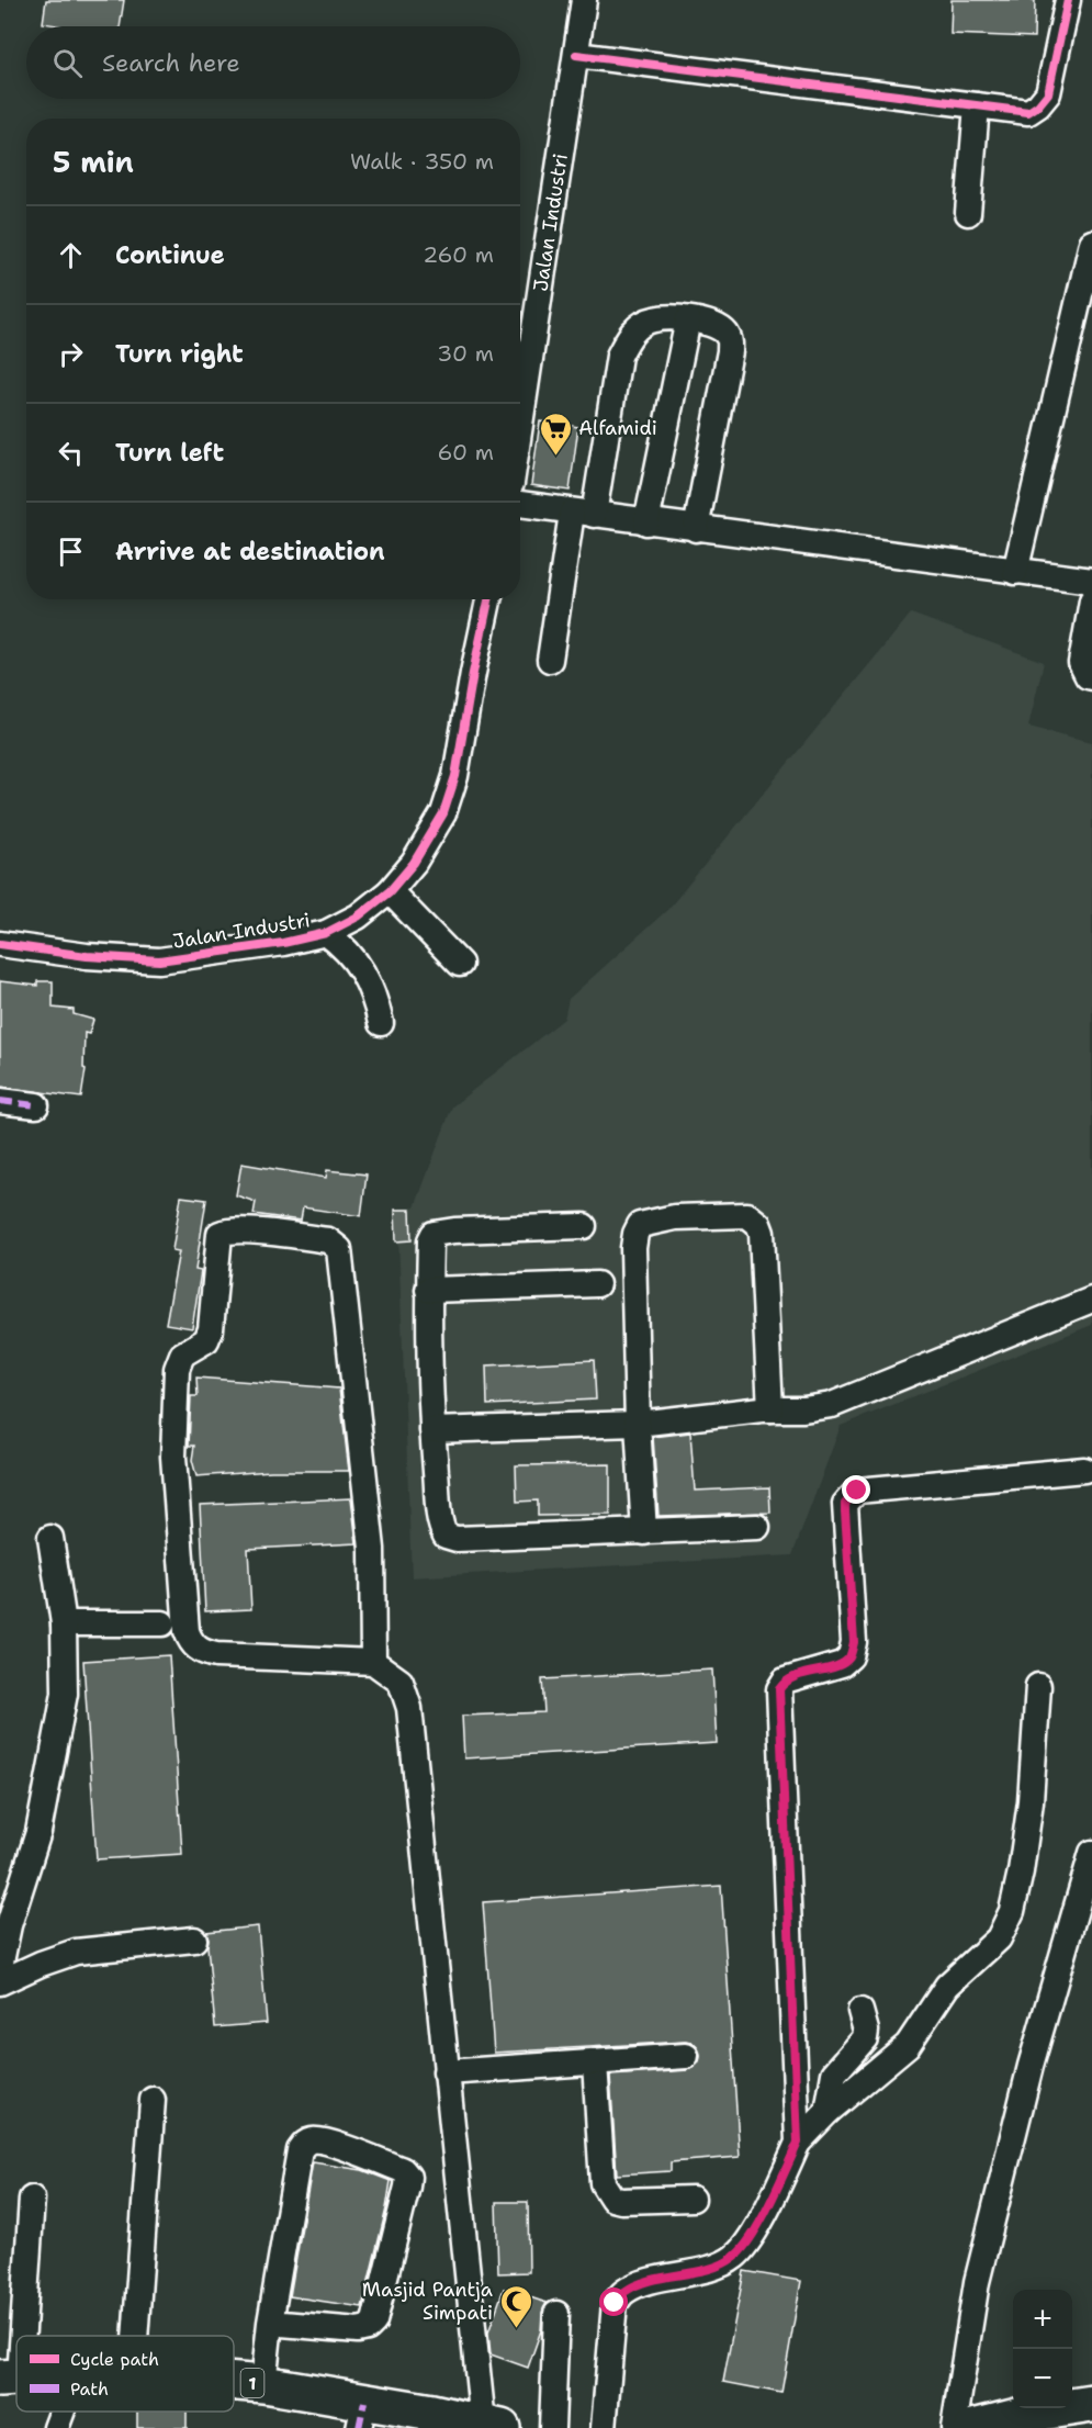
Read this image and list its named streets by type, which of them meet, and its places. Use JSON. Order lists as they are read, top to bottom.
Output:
{
  "streets": {
    "highway": ["1"],
    "street": ["Jalan Industri"]
  },
  "places": {
    "supermarket": ["Alfamidi"],
    "mosque": ["Masjid Pantja Simpati"]
  },
  "legend": ["Cycle path", "Path"],
  "page": {
    "search": "Search here",
    "heading": ["5 min", "Walk · 350 m"],
    "list": [
      ["Continue", "260 m"],
      ["Turn right", "30 m"],
      ["Turn left", "60 m"],
      "Arrive at destination"
    ],
    "map_buttons": ["+", "−"]
  }
}
